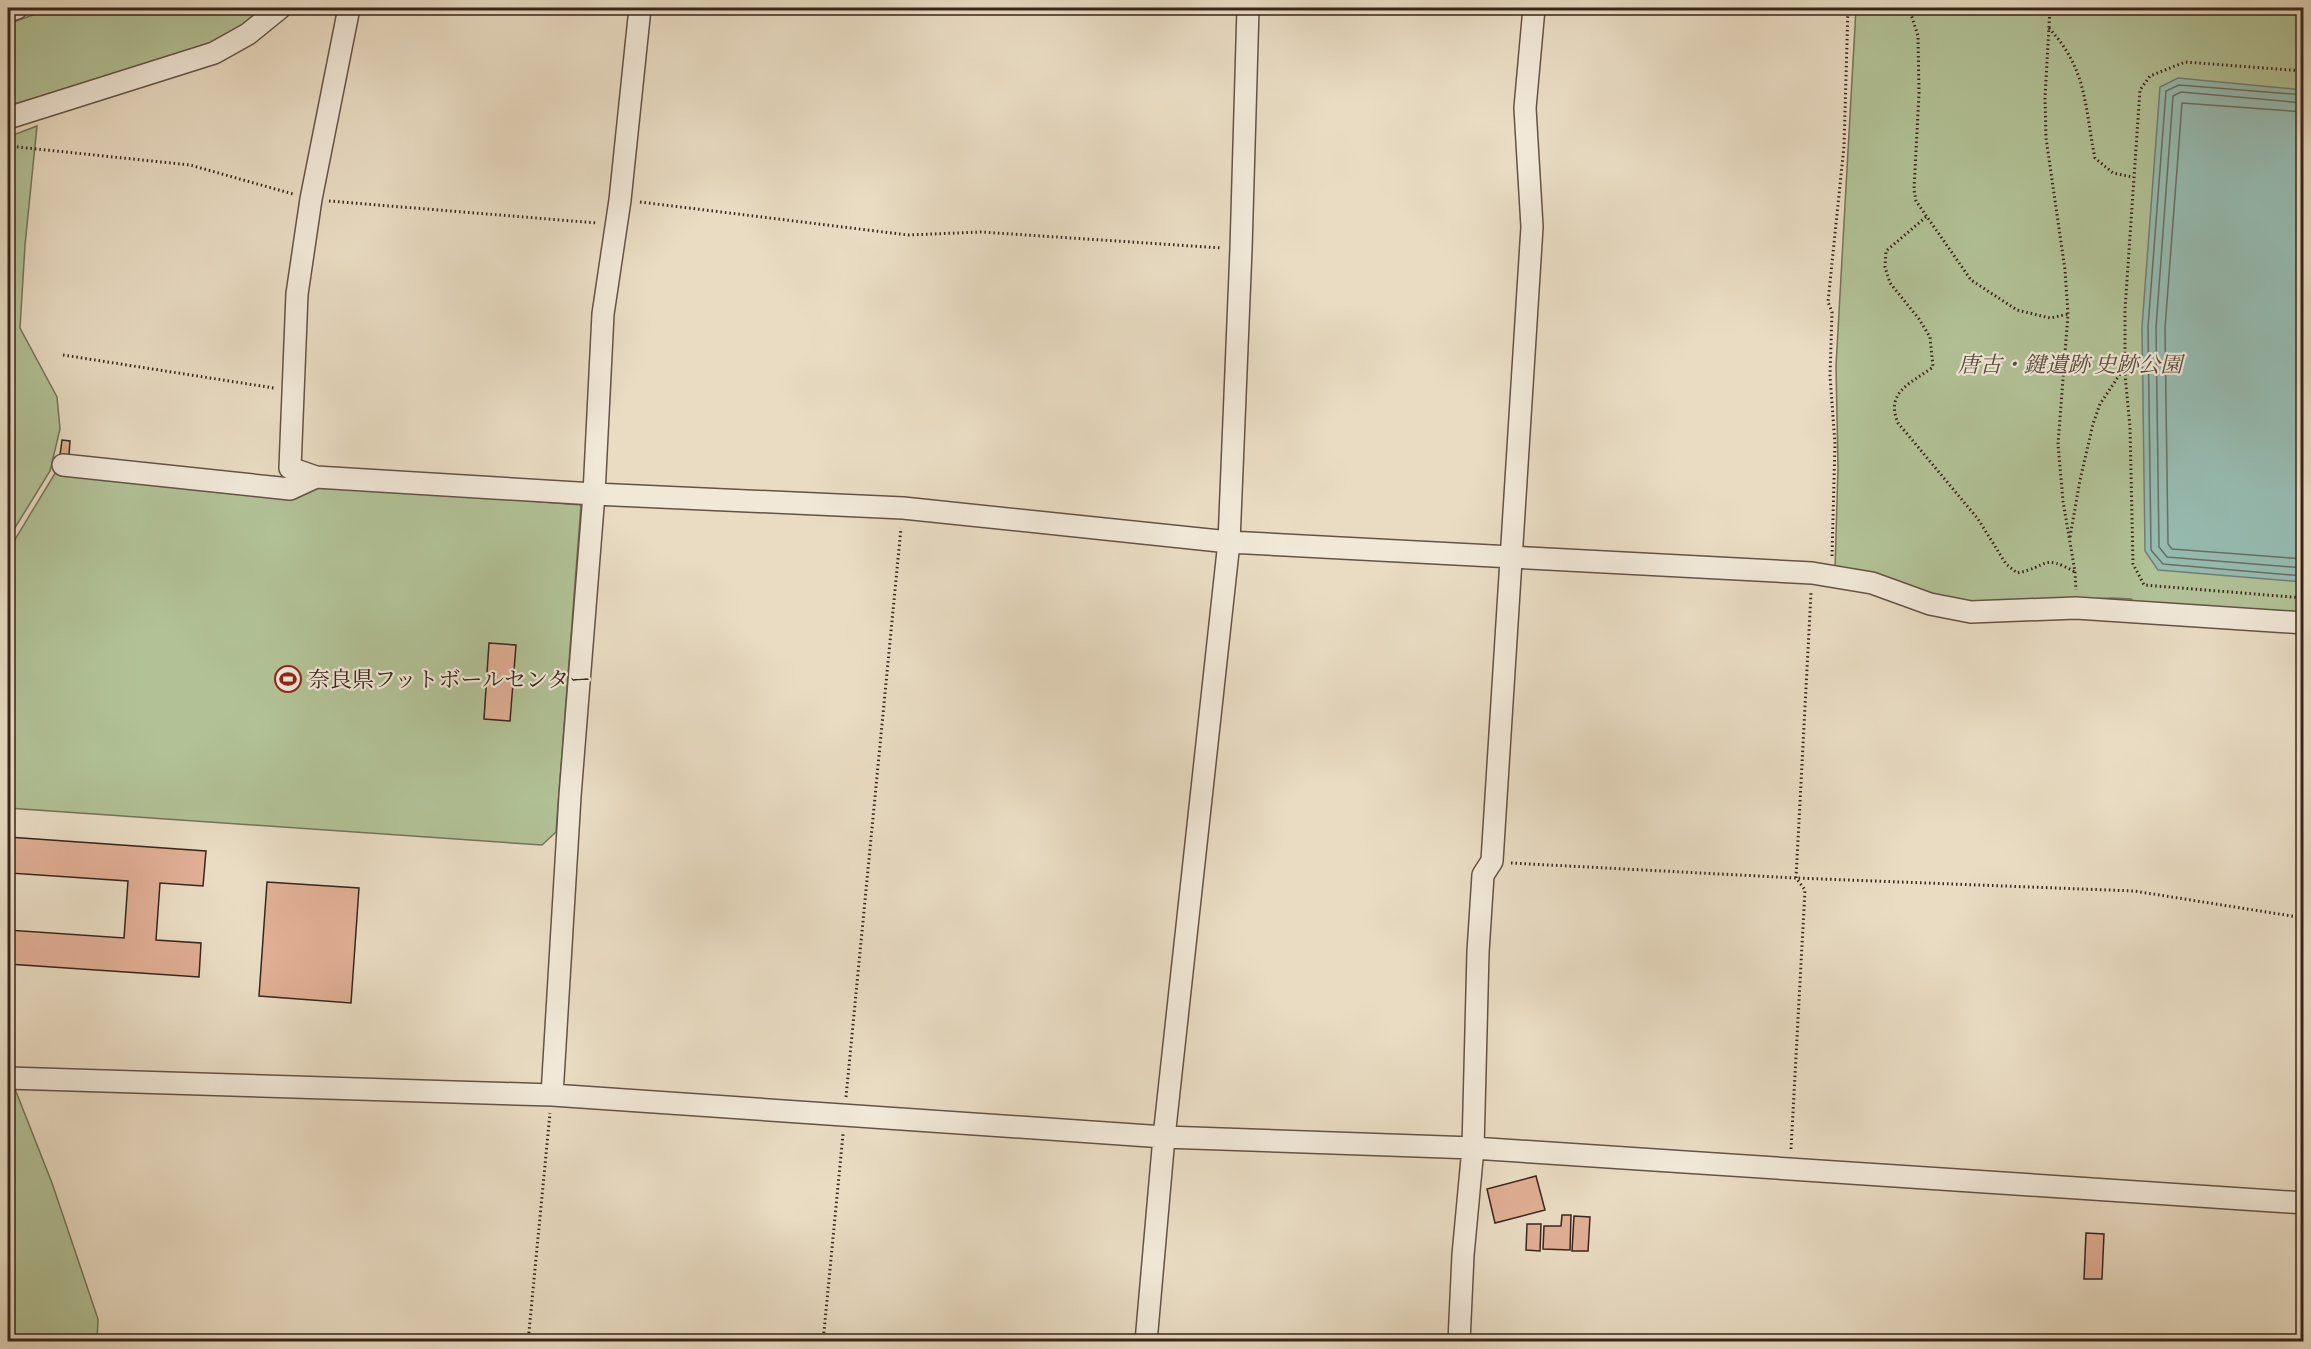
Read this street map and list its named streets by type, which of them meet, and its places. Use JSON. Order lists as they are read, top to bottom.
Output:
{
  "parks": ["唐古・鍵遺跡 史跡公園"],
  "places": {
    "sports": ["奈良県フットボールセンター"]
  }
}
